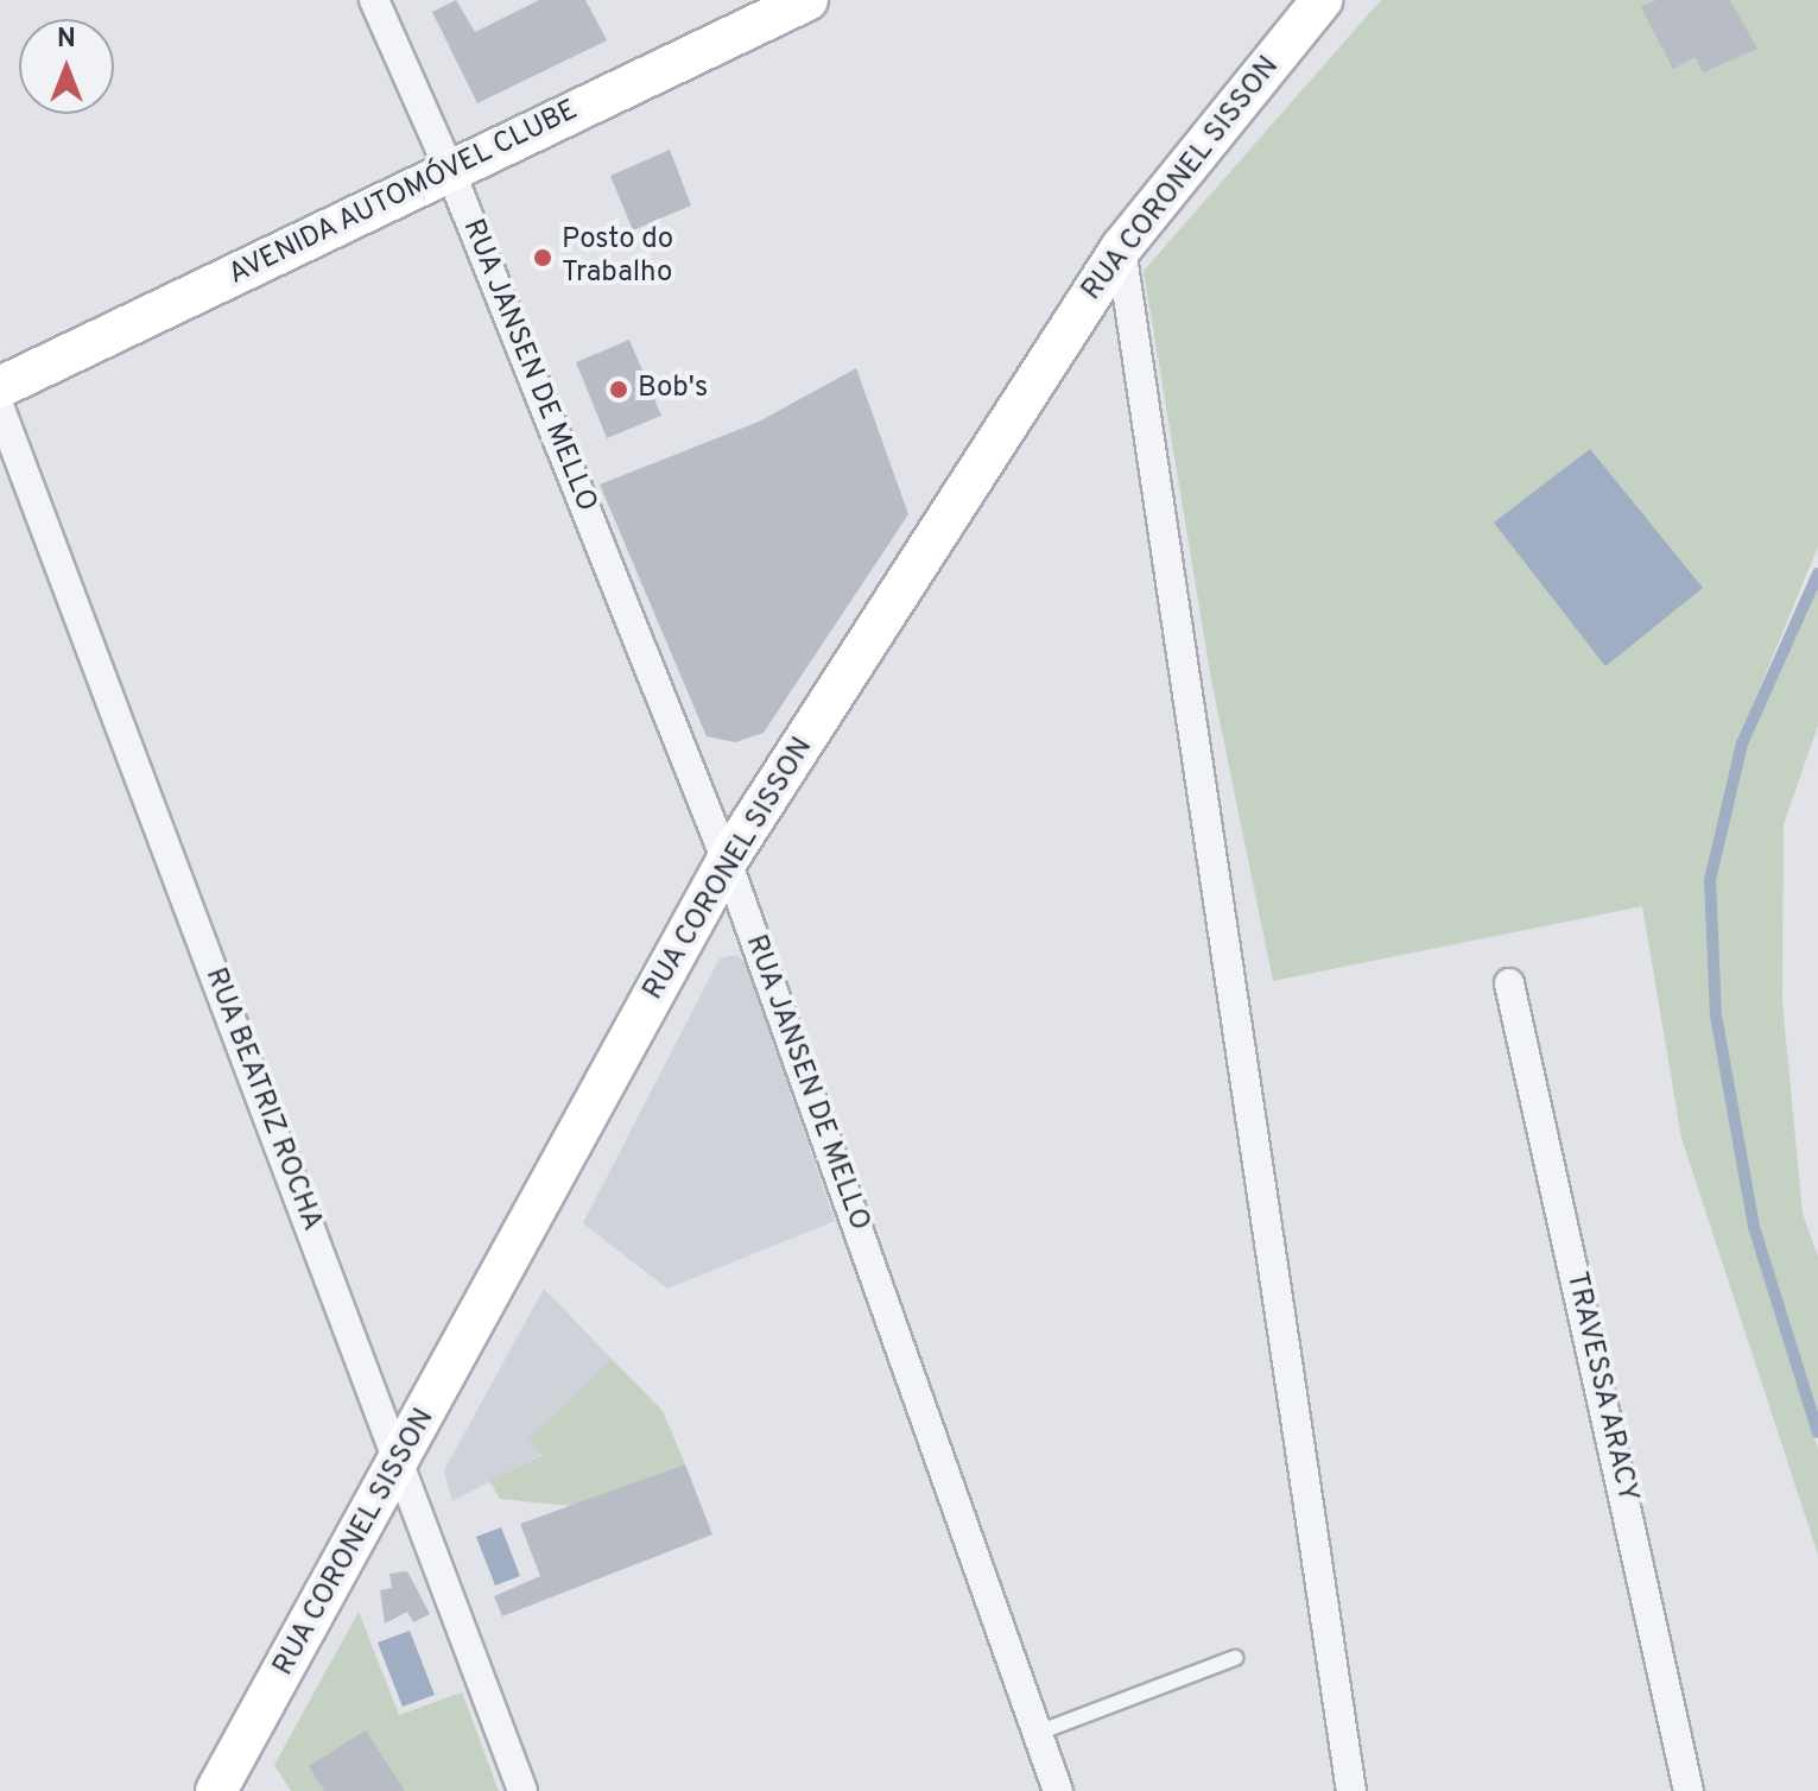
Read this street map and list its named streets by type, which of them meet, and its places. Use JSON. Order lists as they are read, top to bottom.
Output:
{
  "streets": {
    "main road": ["RUA CORONEL SISSON", "AVENIDA AUTOMÓVEL CLUBE"],
    "street": ["RUA JANSEN DE MELLO", "RUA BEATRIZ ROCHA", "TRAVESSA ARACY"]
  },
  "crossings": [
    ["RUA CORONEL SISSON", "RUA JANSEN DE MELLO"],
    ["RUA CORONEL SISSON", "RUA BEATRIZ ROCHA"],
    ["AVENIDA AUTOMÓVEL CLUBE", "RUA JANSEN DE MELLO"]
  ],
  "places": ["Posto do Trabalho", "Bob's"],
  "north": "top"
}
